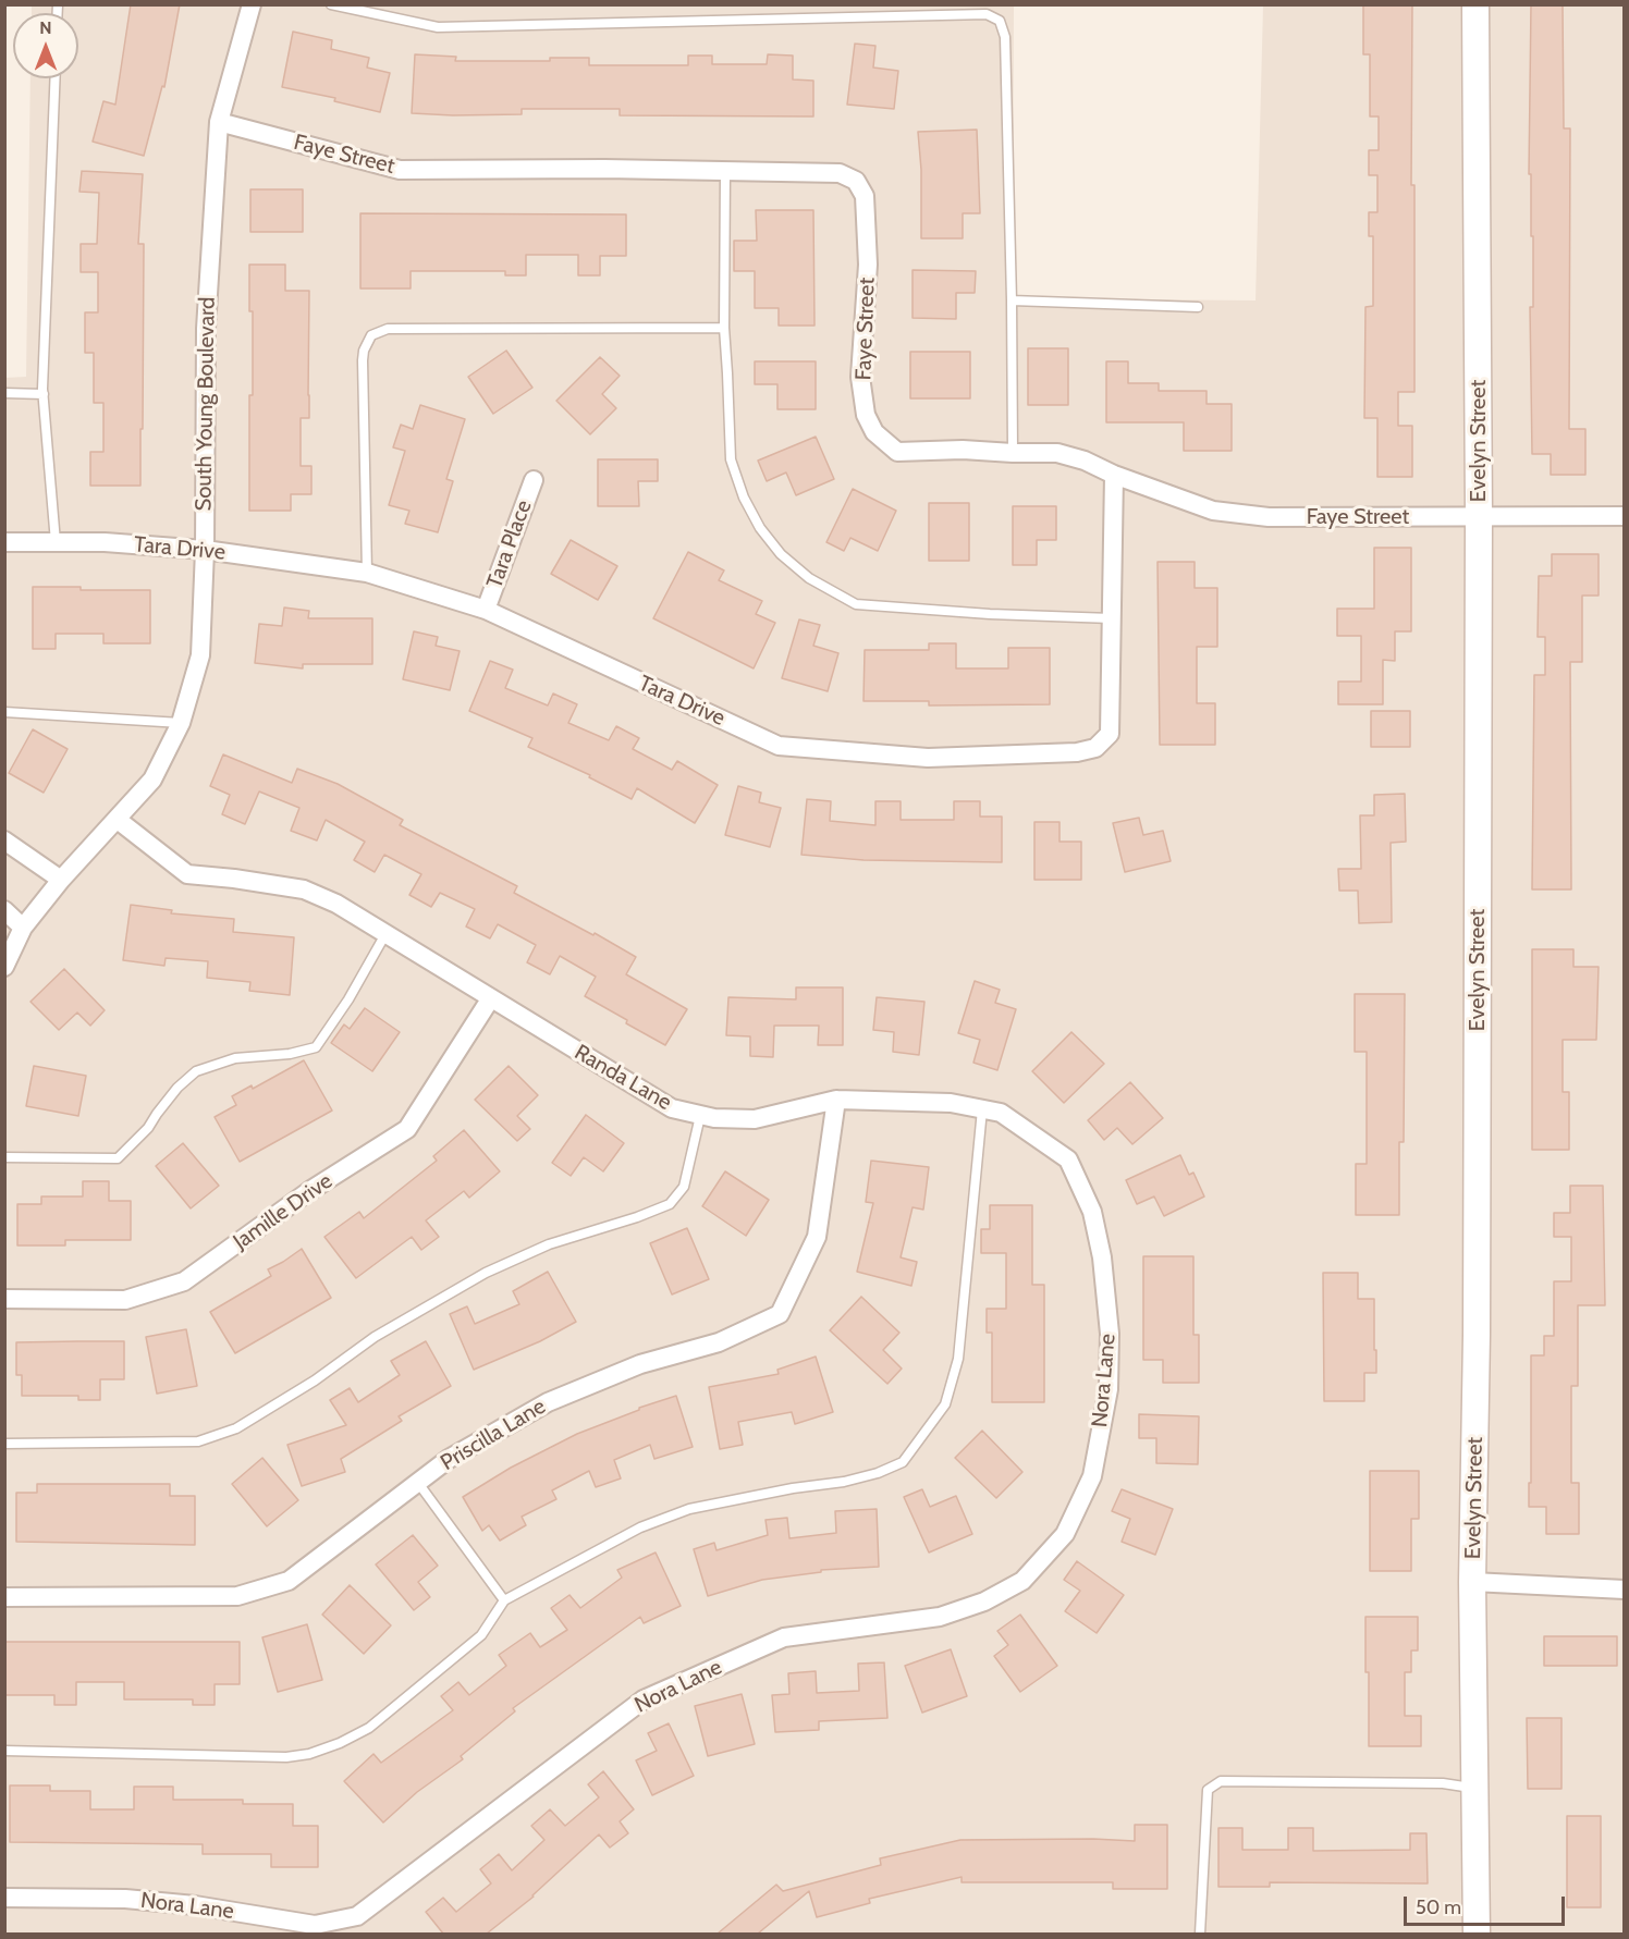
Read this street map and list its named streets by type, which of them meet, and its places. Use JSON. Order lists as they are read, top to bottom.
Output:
{
  "streets": {
    "street": [
      "Faye Street",
      "South Young Boulevard",
      "Evelyn Street",
      "Tara Place",
      "Tara Drive",
      "Randa Lane",
      "Jamille Drive",
      "Nora Lane",
      "Priscilla Lane"
    ]
  },
  "crossings": [
    ["Faye Street", "South Young Boulevard"],
    ["Faye Street", "Evelyn Street"],
    ["Faye Street", "Tara Drive"],
    ["South Young Boulevard", "Tara Drive"],
    ["South Young Boulevard", "Randa Lane"],
    ["Tara Place", "Tara Drive"],
    ["Randa Lane", "Jamille Drive"],
    ["Randa Lane", "Nora Lane"],
    ["Randa Lane", "Priscilla Lane"]
  ],
  "scale_bar": "50 m",
  "north": "top"
}
